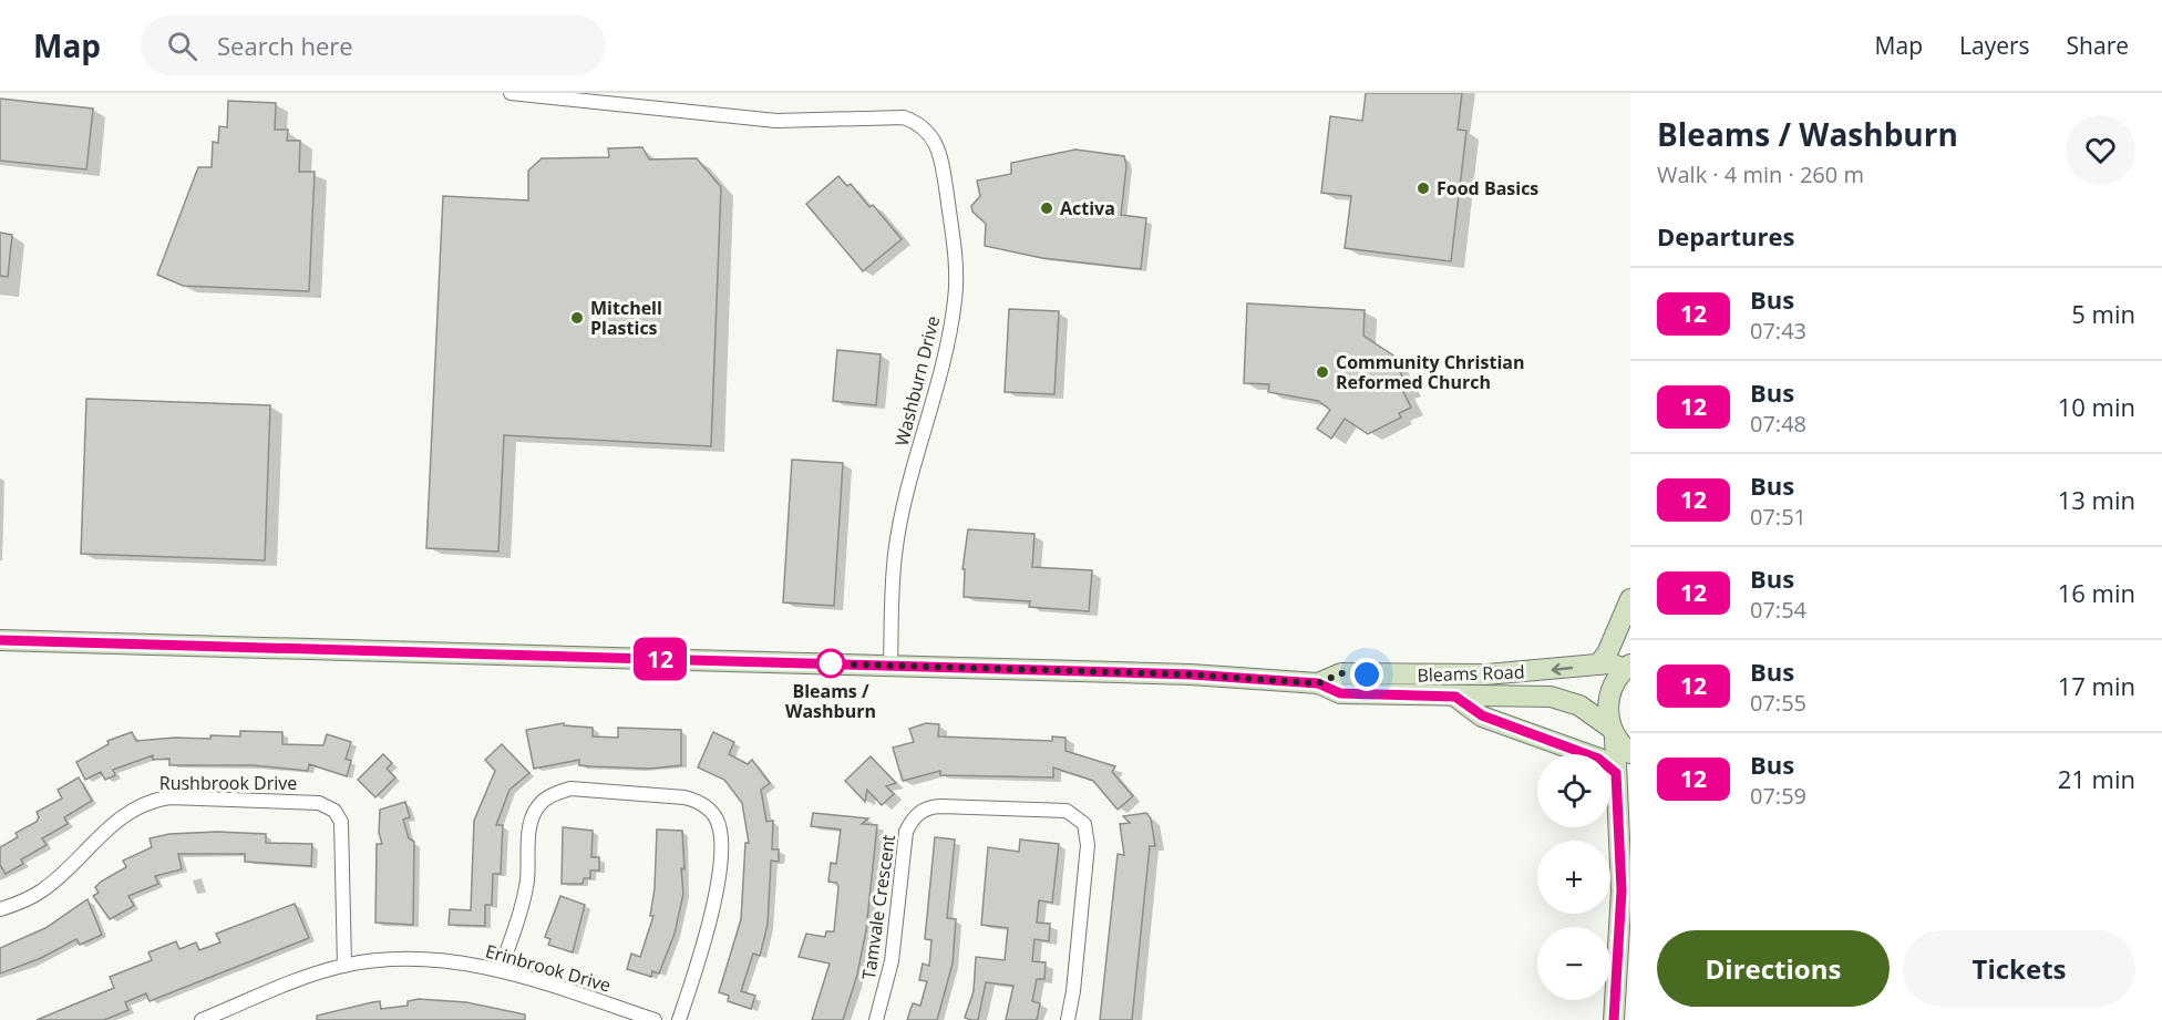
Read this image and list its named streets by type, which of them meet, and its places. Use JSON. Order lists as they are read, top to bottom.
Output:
{
  "streets": {
    "main road": ["Bleams Road"],
    "street": [
      "Washburn Drive",
      "Rushbrook Drive",
      "Tamvale Crescent",
      "Erinbrook Drive"
    ]
  },
  "crossings": [
    ["Washburn Drive", "Bleams Road"],
    ["Rushbrook Drive", "Erinbrook Drive"]
  ],
  "places": [
    "Food Basics",
    "Activa",
    "Mitchell Plastics",
    "Community Christian Reformed Church",
    "Bleams / Washburn"
  ],
  "lines": ["bus line 12"],
  "page": {
    "header": "Map",
    "search": "Search here",
    "nav": ["Map", "Layers", "Share"],
    "on_map": "12",
    "heading": [
      ["Bleams / Washburn", "Walk · 4 min · 260 m"],
      "Departures"
    ],
    "list": [
      {
        "mark": "12",
        "name": "Bus",
        "note": "07:43",
        "value": "5 min"
      },
      {
        "mark": "12",
        "name": "Bus",
        "note": "07:48",
        "value": "10 min"
      },
      {
        "mark": "12",
        "name": "Bus",
        "note": "07:51",
        "value": "13 min"
      },
      {
        "mark": "12",
        "name": "Bus",
        "note": "07:54",
        "value": "16 min"
      },
      {
        "mark": "12",
        "name": "Bus",
        "note": "07:55",
        "value": "17 min"
      },
      {
        "mark": "12",
        "name": "Bus",
        "note": "07:59",
        "value": "21 min"
      }
    ],
    "map_buttons": ["+", "−"],
    "buttons": ["Directions", "Tickets"]
  }
}
